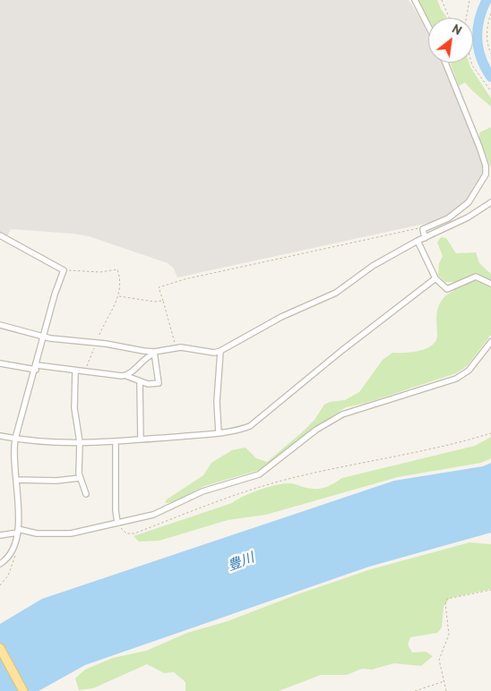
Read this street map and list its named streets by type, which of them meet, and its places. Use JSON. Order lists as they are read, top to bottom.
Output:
{
  "water": ["豊川"],
  "north": "top right"
}
